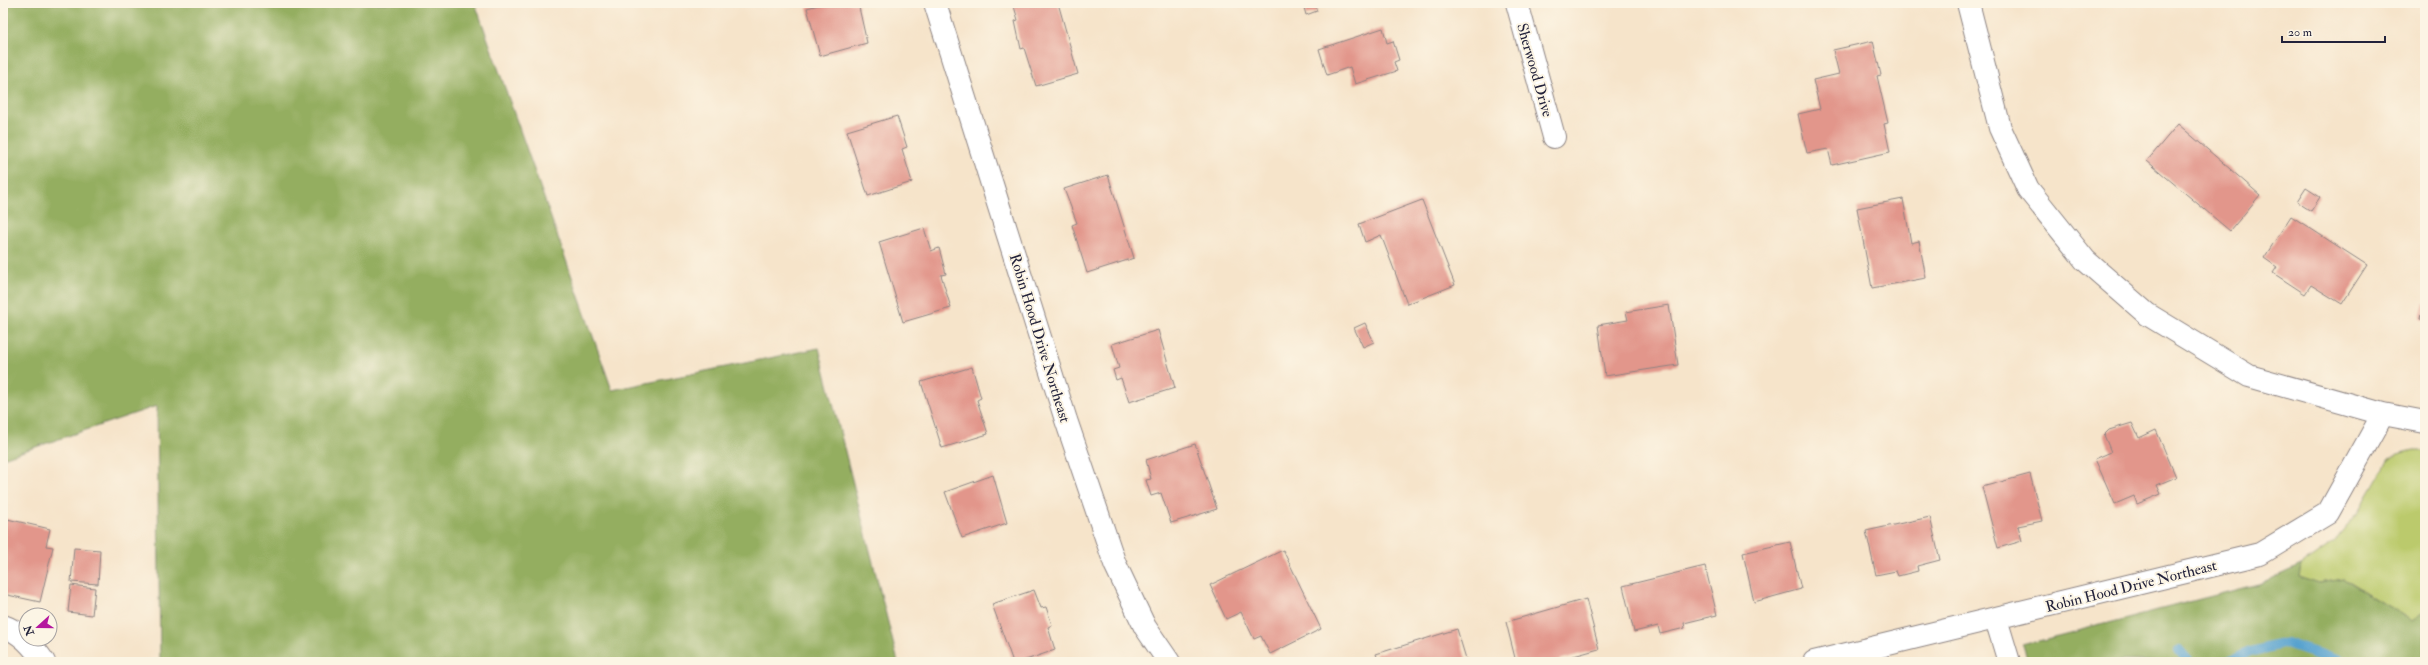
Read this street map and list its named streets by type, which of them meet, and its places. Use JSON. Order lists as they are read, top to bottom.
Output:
{
  "streets": {
    "street": ["Sherwood Drive", "Robin Hood Drive Northeast"]
  },
  "scale_bar": "20 m",
  "north": "left"
}
